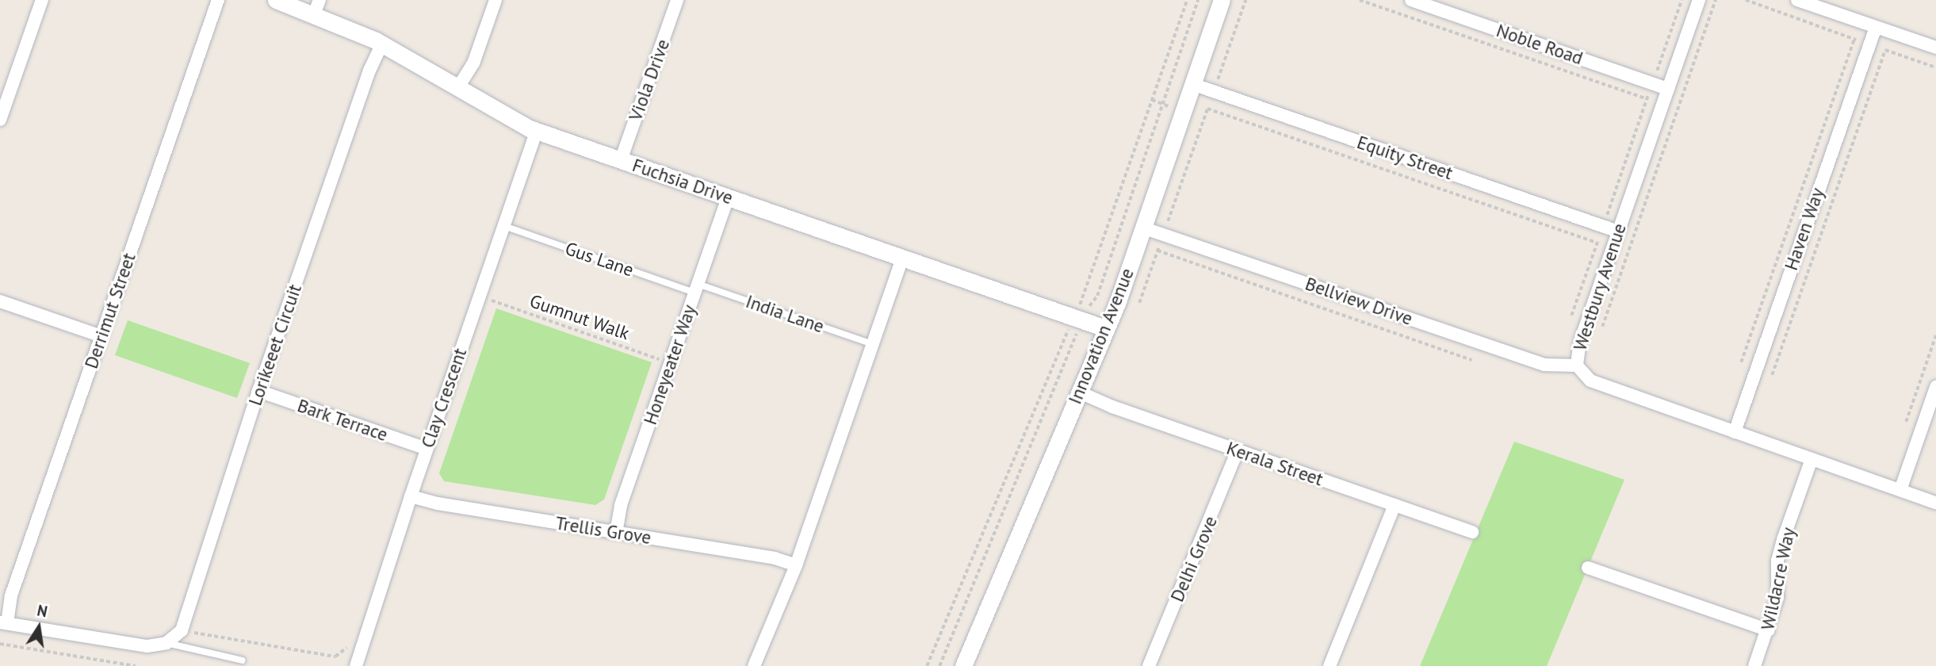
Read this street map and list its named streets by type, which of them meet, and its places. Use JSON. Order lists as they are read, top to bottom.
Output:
{
  "streets": {
    "street": [
      "Noble Road",
      "Viola Drive",
      "Equity Street",
      "Fuchsia Drive",
      "Haven Way",
      "Westbury Avenue",
      "Bellview Drive",
      "Derrimut Street",
      "Innovation Avenue",
      "Lorikeeet Circuit",
      "Honeyeater Way",
      "Clay Crescent",
      "Bark Terrace",
      "Kerala Street",
      "Trellis Grove",
      "Delhi Grove",
      "Wildacre Way"
    ],
    "lane": ["Gus Lane", "India Lane"],
    "path": ["Gumnut Walk"]
  },
  "crossings": [
    ["Noble Road", "Westbury Avenue"],
    ["Viola Drive", "Fuchsia Drive"],
    ["Equity Street", "Westbury Avenue"],
    ["Equity Street", "Innovation Avenue"],
    ["Fuchsia Drive", "Innovation Avenue"],
    ["Fuchsia Drive", "Lorikeeet Circuit"],
    ["Fuchsia Drive", "Honeyeater Way"],
    ["Fuchsia Drive", "Clay Crescent"],
    ["Haven Way", "Westbury Avenue"],
    ["Gus Lane", "India Lane"],
    ["Gus Lane", "Honeyeater Way"],
    ["Gus Lane", "Clay Crescent"],
    ["Westbury Avenue", "Bellview Drive"],
    ["Westbury Avenue", "Wildacre Way"],
    ["Bellview Drive", "Innovation Avenue"],
    ["India Lane", "Honeyeater Way"],
    ["Gumnut Walk", "Honeyeater Way"],
    ["Gumnut Walk", "Clay Crescent"],
    ["Innovation Avenue", "Kerala Street"],
    ["Lorikeeet Circuit", "Bark Terrace"],
    ["Honeyeater Way", "Trellis Grove"],
    ["Clay Crescent", "Bark Terrace"],
    ["Clay Crescent", "Trellis Grove"],
    ["Kerala Street", "Delhi Grove"]
  ],
  "north": "top"
}
